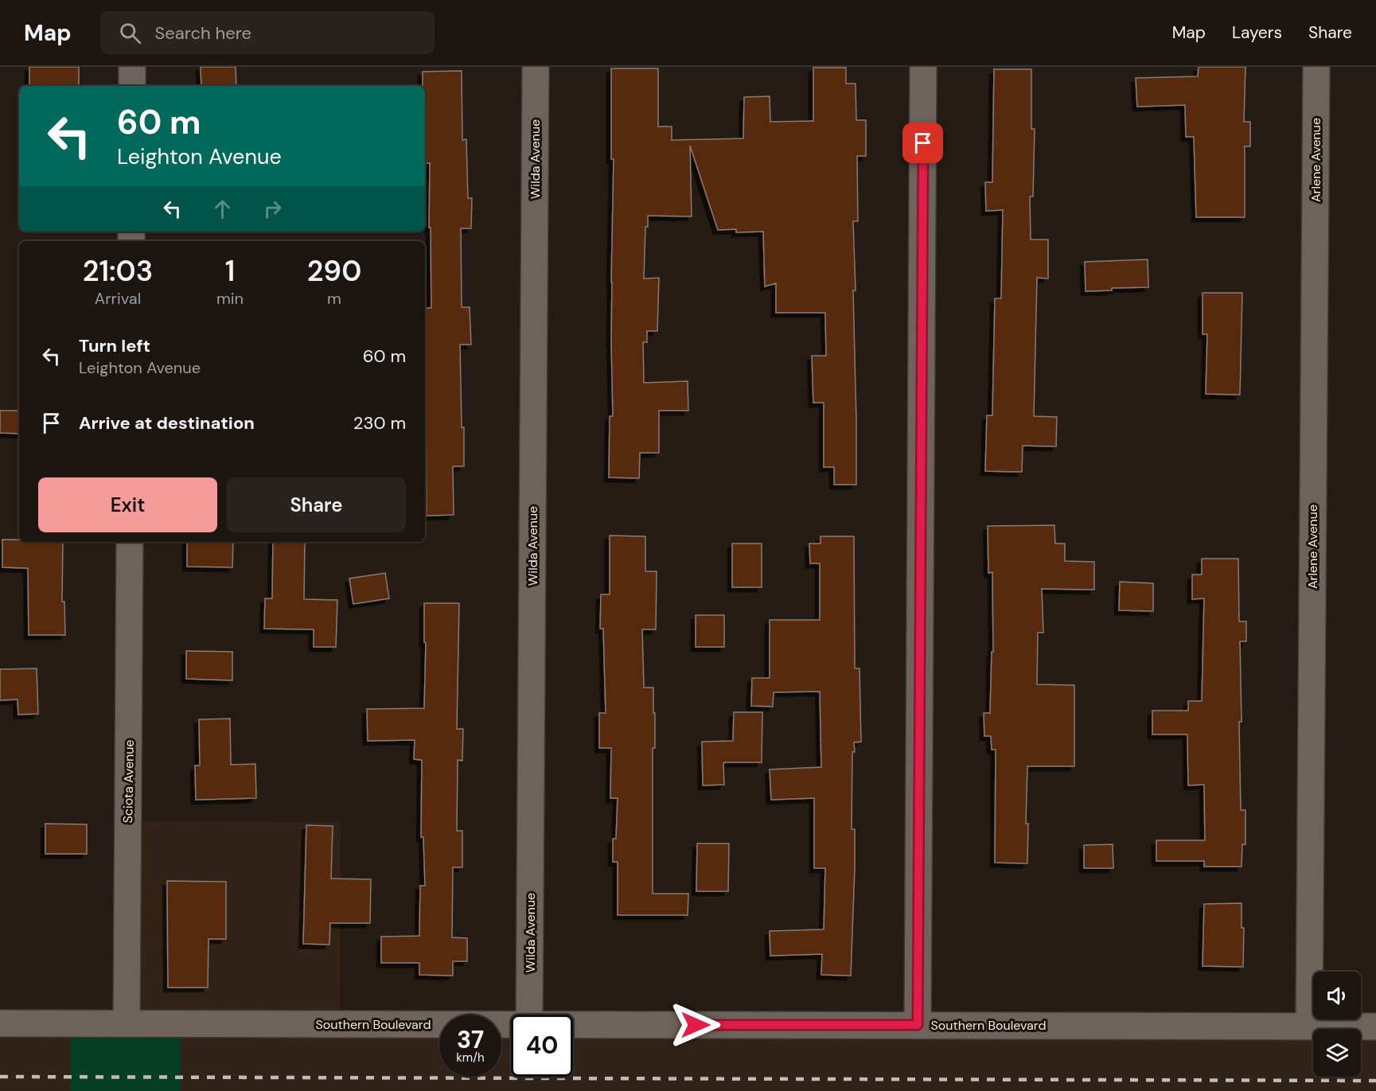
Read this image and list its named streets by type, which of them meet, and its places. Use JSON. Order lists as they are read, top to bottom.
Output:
{
  "streets": {
    "street": [
      "Wilda Avenue",
      "Arlene Avenue",
      "Sciota Avenue",
      "Southern Boulevard"
    ]
  },
  "crossings": [
    ["Arlene Avenue", "Southern Boulevard"],
    ["Sciota Avenue", "Southern Boulevard"]
  ],
  "page": {
    "header": "Map",
    "search": "Search here",
    "nav": ["Map", "Layers", "Share"],
    "turn": ["60 m", "Leighton Avenue"],
    "eta": [
      "21:03",
      "Arrival",
      "1",
      "min",
      "290",
      "m"
    ],
    "list": [
      {
        "name": "Turn left",
        "note": "Leighton Avenue",
        "value": "60 m"
      },
      {
        "name": "Arrive at destination",
        "value": "230 m"
      }
    ],
    "buttons": ["Exit", "Share"],
    "speed": "37 km/h",
    "limit": "40"
  }
}
